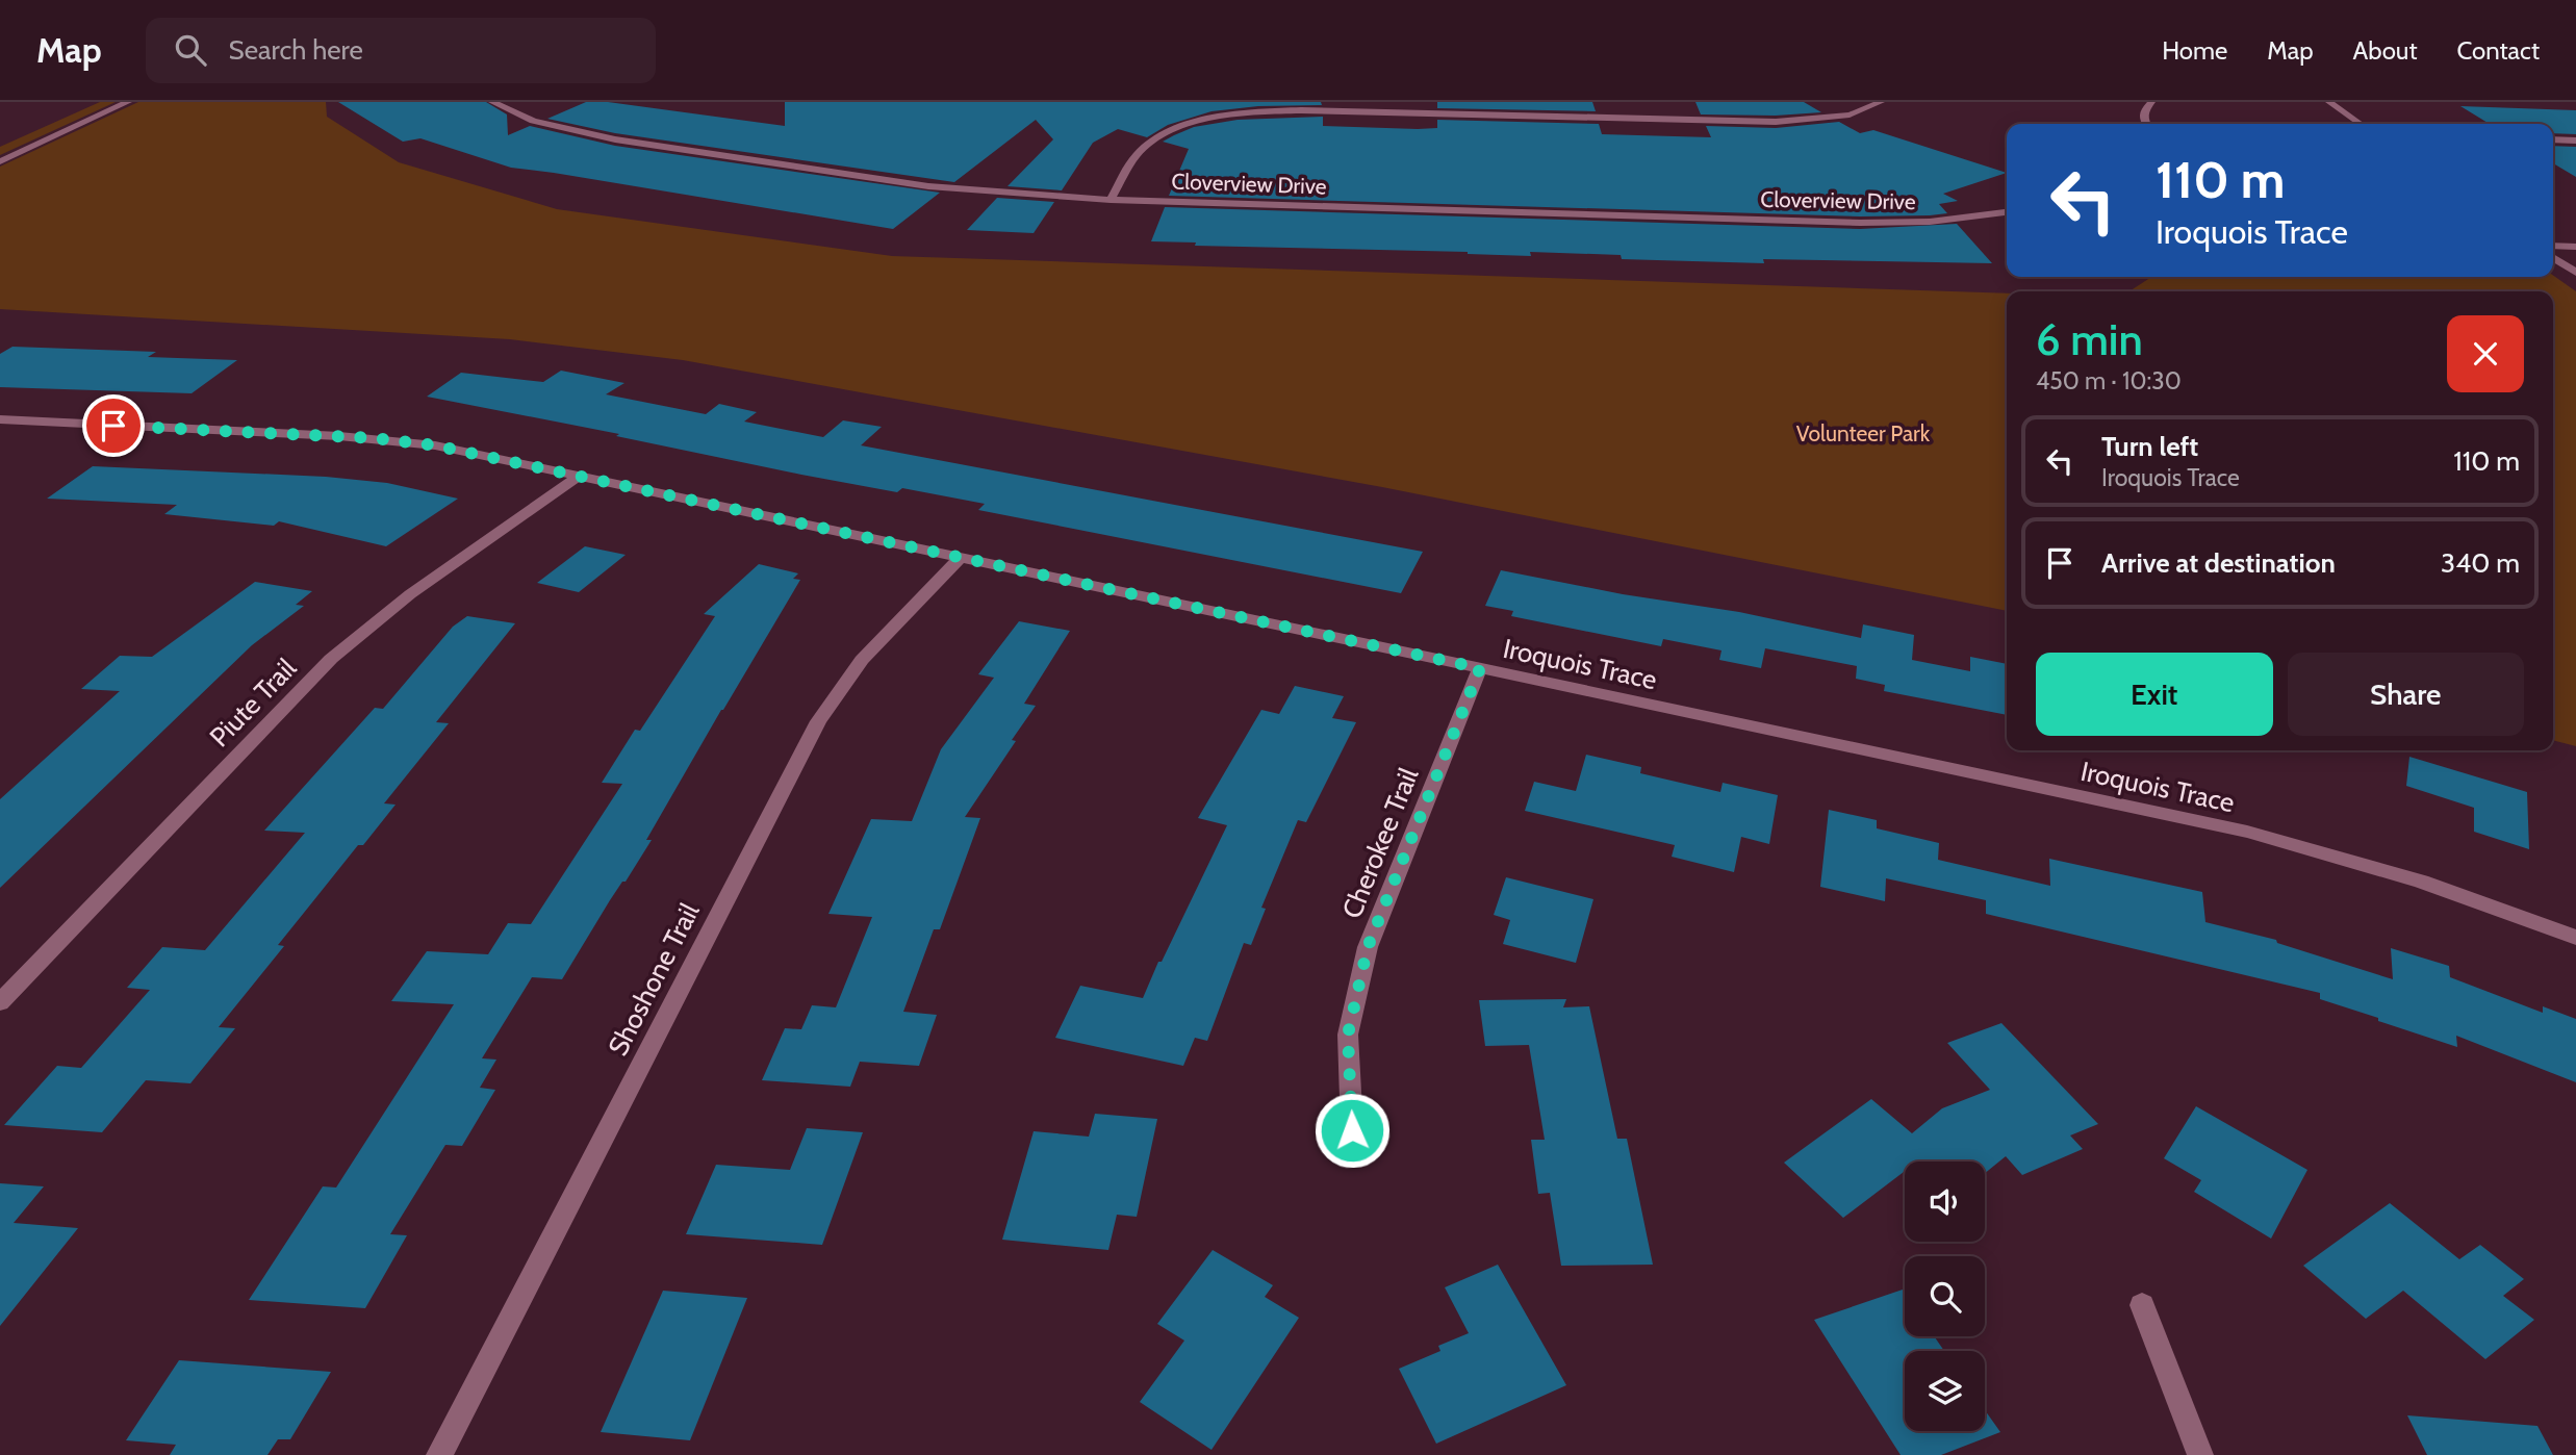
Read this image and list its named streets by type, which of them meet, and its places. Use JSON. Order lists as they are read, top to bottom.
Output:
{
  "streets": {
    "street": [
      "Cloverview Drive",
      "Iroquois Trace",
      "Piute Trail",
      "Cherokee Trail",
      "Shoshone Trail"
    ]
  },
  "crossings": [
    ["Iroquois Trace", "Piute Trail"],
    ["Iroquois Trace", "Cherokee Trail"],
    ["Iroquois Trace", "Shoshone Trail"]
  ],
  "parks": ["Volunteer Park"],
  "page": {
    "header": "Map",
    "search": "Search here",
    "nav": [
      "Home",
      "Map",
      "About",
      "Contact"
    ],
    "turn": ["110 m", "Iroquois Trace"],
    "heading": ["6 min", "450 m · 10:30"],
    "list": [
      {
        "name": "Turn left",
        "note": "Iroquois Trace",
        "value": "110 m"
      },
      {
        "name": "Arrive at destination",
        "value": "340 m"
      }
    ],
    "buttons": ["Exit", "Share"]
  }
}
